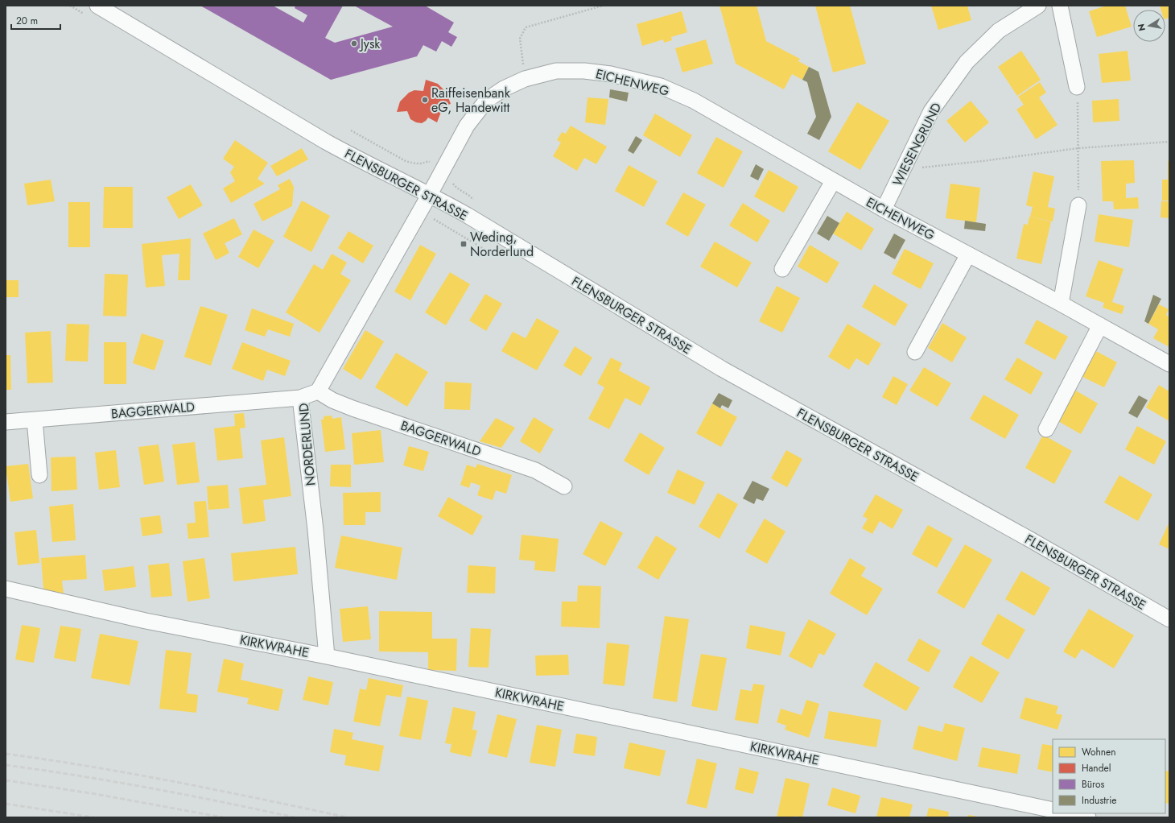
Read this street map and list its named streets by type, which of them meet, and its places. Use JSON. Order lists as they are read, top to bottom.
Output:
{
  "streets": {
    "street": [
      "EICHENWEG",
      "WIESENGRUND",
      "FLENSBURGER STRASSE",
      "BAGGERWALD",
      "NORDERLUND",
      "KIRKWRAHE"
    ]
  },
  "crossings": [
    ["EICHENWEG", "WIESENGRUND"],
    ["EICHENWEG", "FLENSBURGER STRASSE"],
    ["EICHENWEG", "NORDERLUND"],
    ["FLENSBURGER STRASSE", "NORDERLUND"],
    ["BAGGERWALD", "NORDERLUND"],
    ["NORDERLUND", "KIRKWRAHE"]
  ],
  "places": {
    "other": ["Jysk", "Raiffeisenbank eG, Handewitt"],
    "transit": ["Weding, Norderlund"]
  },
  "legend": [
    "Wohnen",
    "Handel",
    "Büros",
    "Industrie"
  ],
  "scale_bar": "20 m",
  "north": "left"
}
